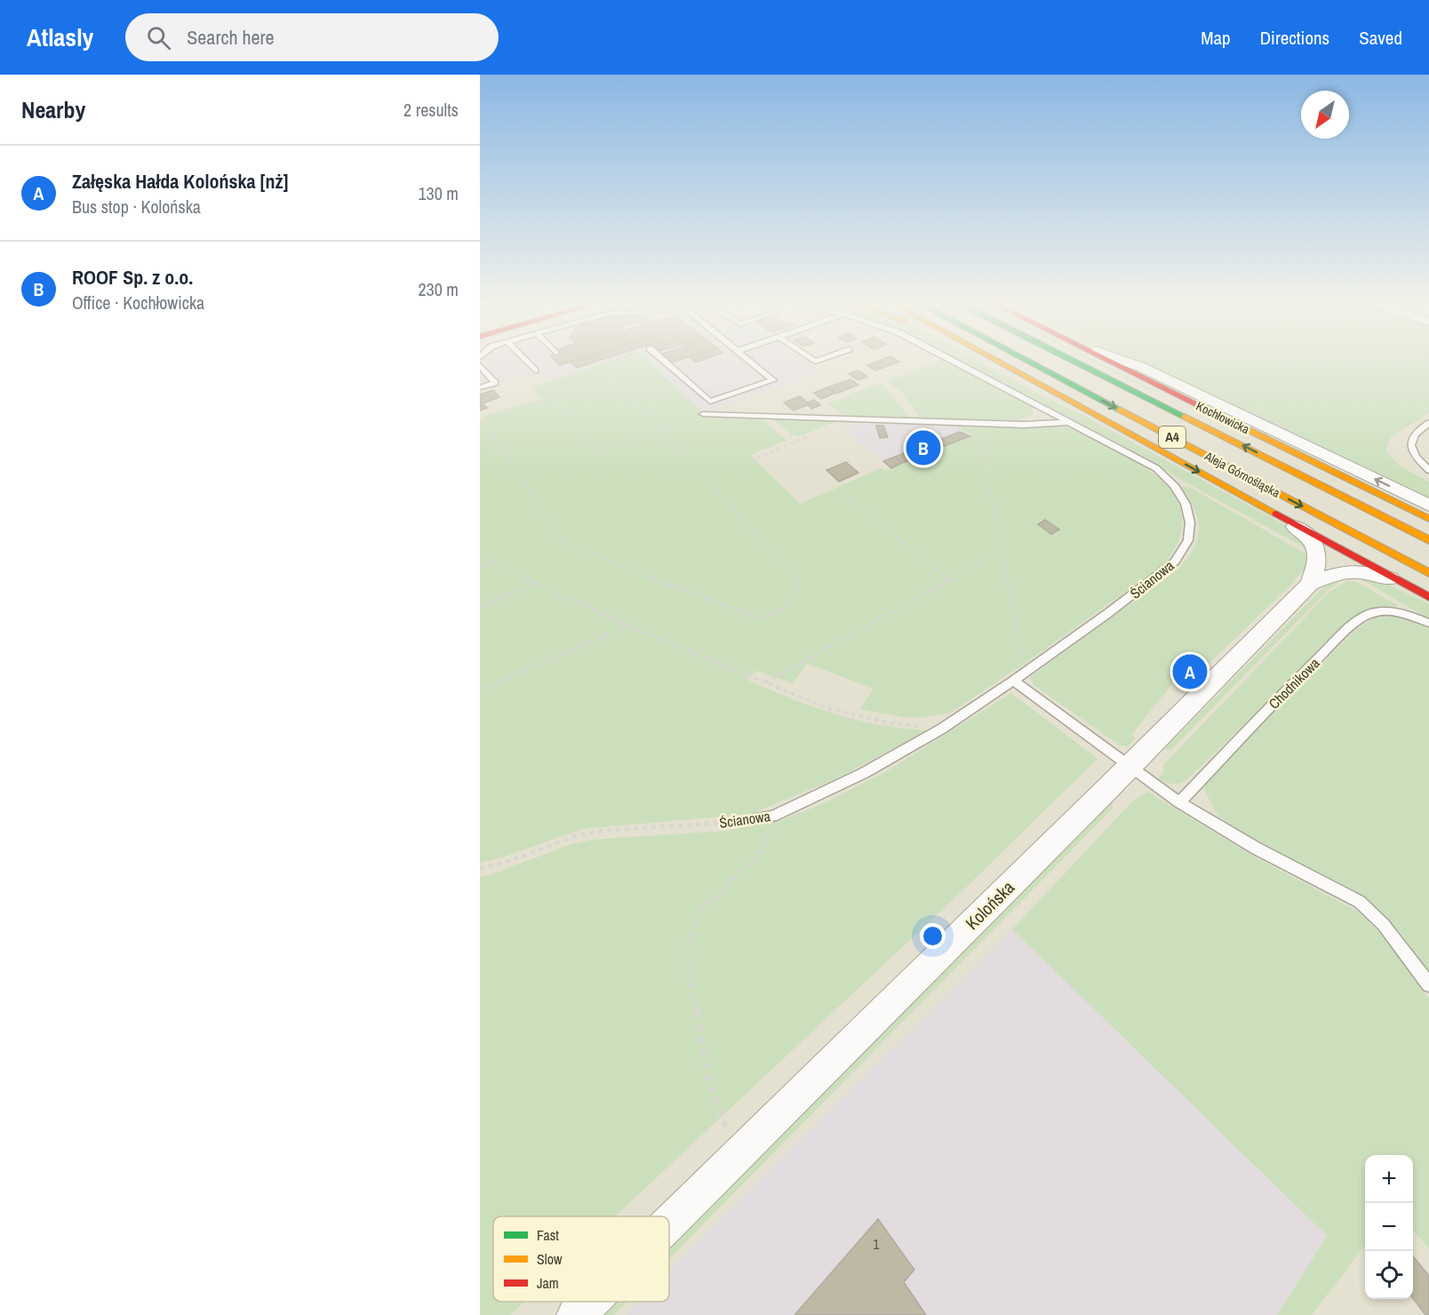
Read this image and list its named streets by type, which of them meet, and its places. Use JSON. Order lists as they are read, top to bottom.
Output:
{
  "streets": {
    "main road": ["Kochłowicka", "A4", "Aleja Górnośląska"],
    "street": ["Kolońska"],
    "lane": ["Ścianowa", "Chodnikowa"]
  },
  "house_numbers": ["1"],
  "legend": ["Fast", "Slow", "Jam"],
  "north": "bottom left",
  "page": {
    "header": "Atlasly",
    "search": "Search here",
    "nav": ["Map", "Directions", "Saved"],
    "heading": ["Nearby", "2 results"],
    "list": [
      {
        "mark": "A",
        "name": "Załęska Hałda Kolońska [nż]",
        "note": "Bus stop · Kolońska",
        "value": "130 m"
      },
      {
        "mark": "B",
        "name": "ROOF Sp. z o.o.",
        "note": "Office · Kochłowicka",
        "value": "230 m"
      }
    ],
    "pins": ["B", "A"],
    "map_buttons": ["+", "−"]
  }
}
